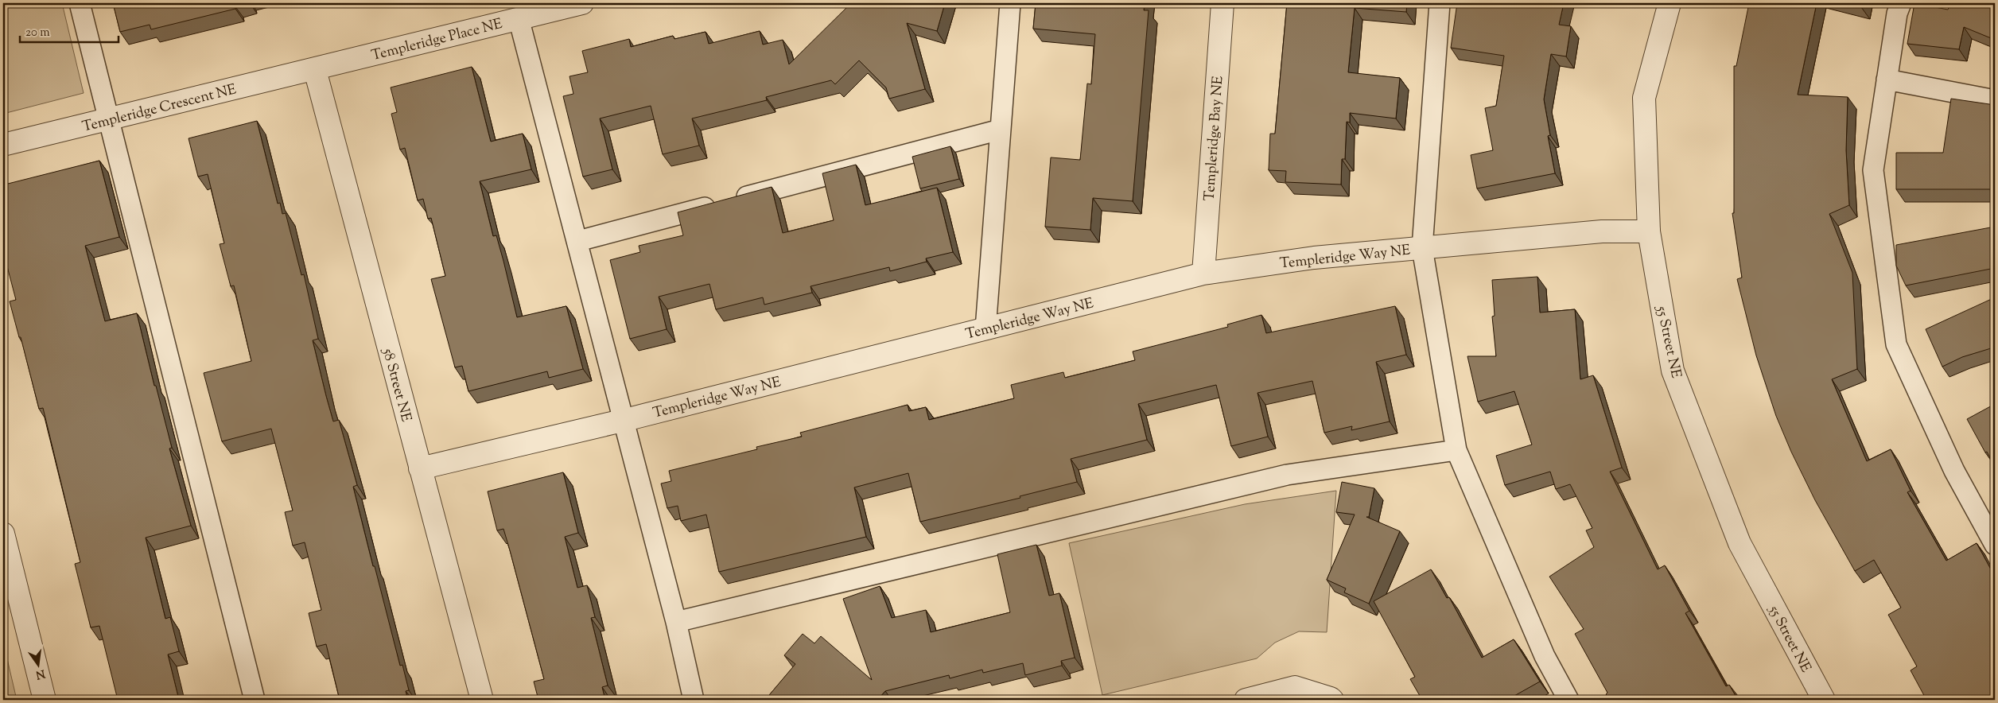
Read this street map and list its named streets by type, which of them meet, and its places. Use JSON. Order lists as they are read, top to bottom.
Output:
{
  "streets": {
    "street": [
      "Templeridge Place NE",
      "Templeridge Crescent NE",
      "Templeridge Bay NE",
      "Templeridge Way NE",
      "55 Street NE",
      "58 Street NE"
    ]
  },
  "crossings": [
    ["Templeridge Place NE", "Templeridge Crescent NE"],
    ["Templeridge Place NE", "58 Street NE"],
    ["Templeridge Crescent NE", "58 Street NE"],
    ["Templeridge Bay NE", "Templeridge Way NE"],
    ["Templeridge Way NE", "55 Street NE"],
    ["Templeridge Way NE", "58 Street NE"]
  ],
  "scale_bar": "20 m",
  "north": "bottom"
}
